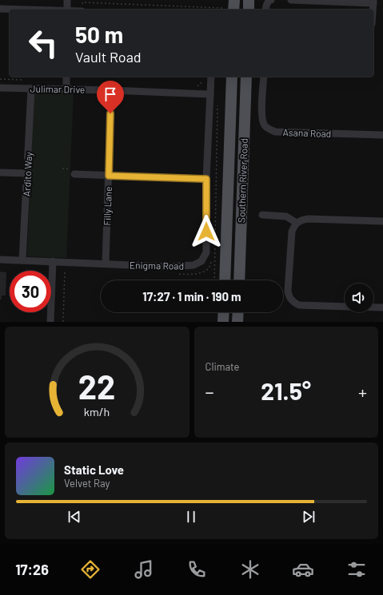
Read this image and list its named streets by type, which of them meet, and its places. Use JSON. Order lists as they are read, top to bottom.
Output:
{
  "streets": {
    "main road": ["Southern River Road"],
    "street": [
      "Julimar Drive",
      "Asana Road",
      "Ardito Way",
      "Filly Lane",
      "Enigma Road"
    ]
  },
  "crossings": [
    ["Julimar Drive", "Ardito Way"],
    ["Julimar Drive", "Filly Lane"],
    ["Julimar Drive", "Enigma Road"],
    ["Ardito Way", "Enigma Road"],
    ["Filly Lane", "Enigma Road"]
  ],
  "page": {
    "turn": ["50 m", "Vault Road"],
    "limit": "30",
    "trip": "17:27 · 1 min · 190 m",
    "tile": "Climate",
    "heat": ["−", "21.5°", "+"],
    "song": ["Static Love", "Velvet Ray"],
    "tabs": "17:26",
    "gauge": ["22", "km/h"]
  }
}
